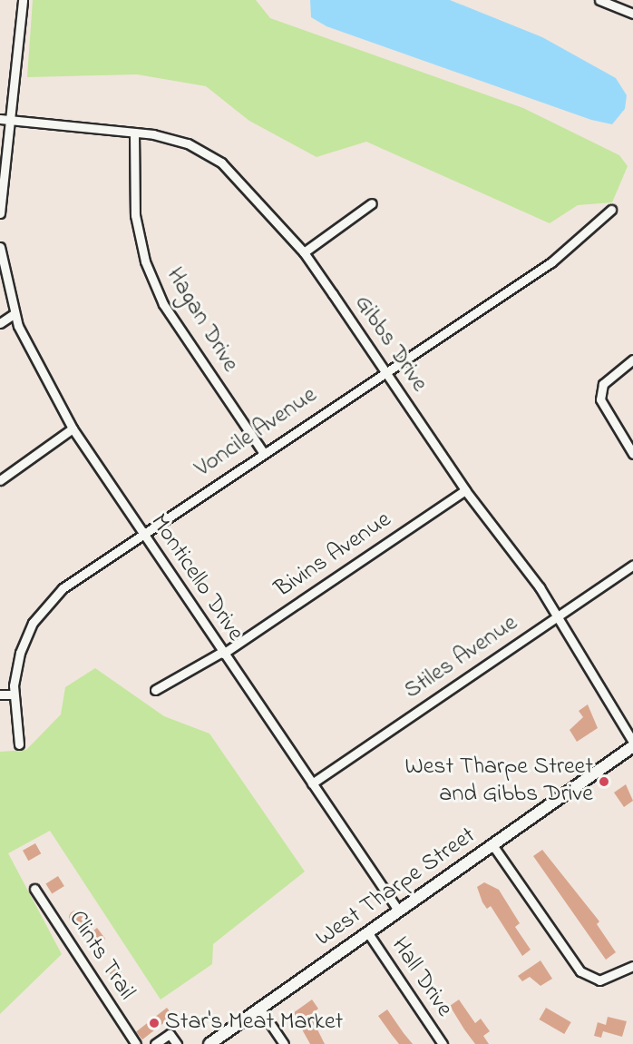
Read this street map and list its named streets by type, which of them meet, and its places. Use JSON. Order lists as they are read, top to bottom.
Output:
{
  "streets": {
    "main road": ["West Tharpe Street"],
    "street": [
      "Hagan Drive",
      "Gibbs Drive",
      "Voncile Avenue",
      "Bivins Avenue",
      "Monticello Drive",
      "Stiles Avenue",
      "Clints Trail",
      "Hall Drive"
    ]
  },
  "crossings": [
    ["Hagan Drive", "Gibbs Drive"],
    ["Hagan Drive", "Voncile Avenue"],
    ["Gibbs Drive", "Voncile Avenue"],
    ["Gibbs Drive", "Bivins Avenue"],
    ["Gibbs Drive", "Stiles Avenue"],
    ["Voncile Avenue", "Monticello Drive"],
    ["Bivins Avenue", "Monticello Drive"],
    ["Monticello Drive", "Stiles Avenue"],
    ["Monticello Drive", "West Tharpe Street"],
    ["West Tharpe Street", "Hall Drive"]
  ],
  "places": ["West Tharpe Street and Gibbs Drive", "Star's Meat Market"]
}
